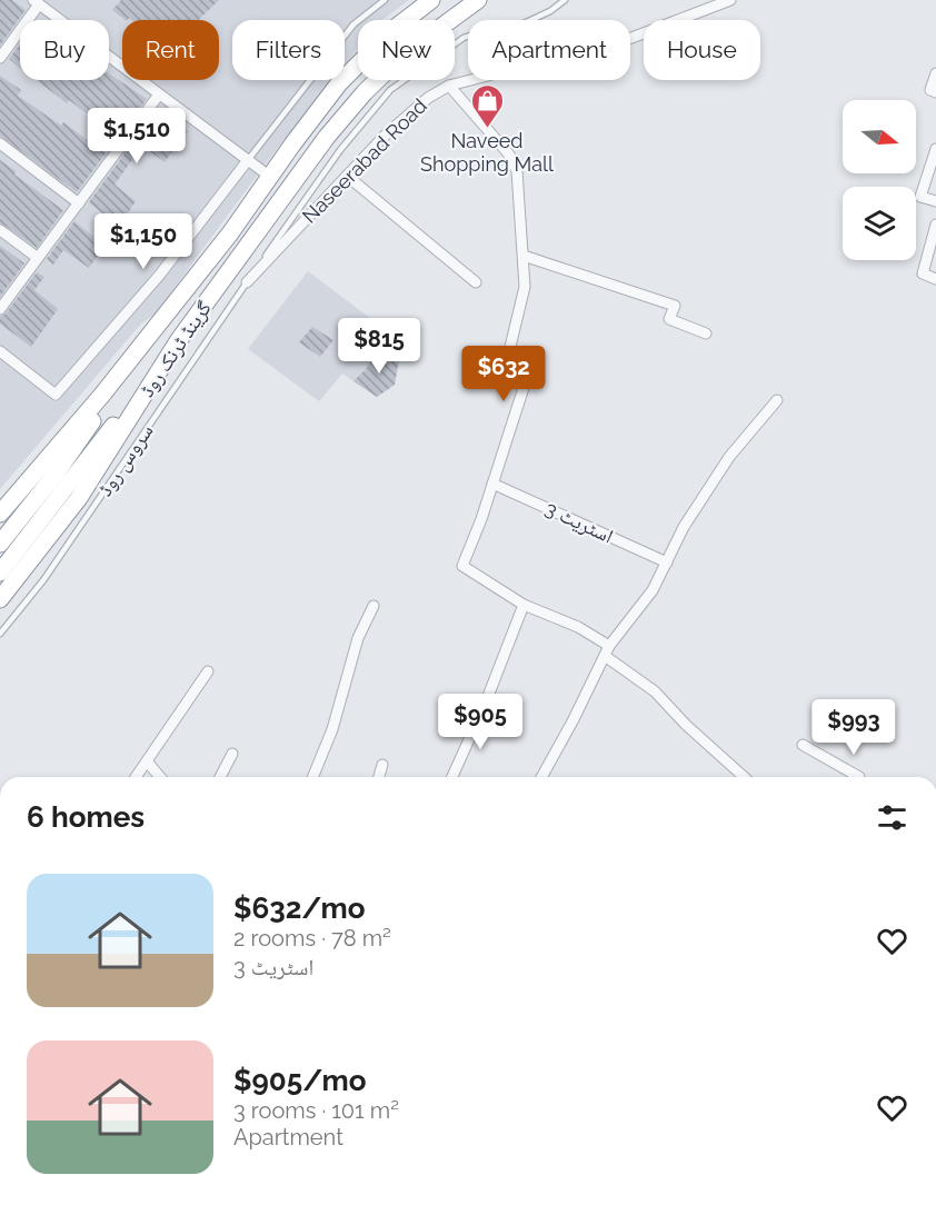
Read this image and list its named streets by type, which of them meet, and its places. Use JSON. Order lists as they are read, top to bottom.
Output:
{
  "streets": {
    "highway": ["گرینڈ ٹرنک روڈ"],
    "street": ["Naseerabad Road", "اسٹریٹ 3"],
    "lane": ["سروس روڈ"]
  },
  "crossings": [
    ["Naseerabad Road", "سروس روڈ"]
  ],
  "places": {
    "shop": ["Naveed Shopping Mall"]
  },
  "north": "right",
  "page": {
    "chip": [
      "Buy",
      "Rent",
      "Filters",
      "New",
      "Apartment",
      "House"
    ],
    "price": [
      "$1,510",
      "$1,150",
      "$815",
      "$632",
      "$905",
      "$993"
    ],
    "heading": "6 homes",
    "list": [
      {
        "name": "$632/mo",
        "note": "2 rooms · 78 m² · اسٹریٹ 3"
      },
      {
        "name": "$905/mo",
        "note": "3 rooms · 101 m² · Apartment"
      }
    ]
  }
}
